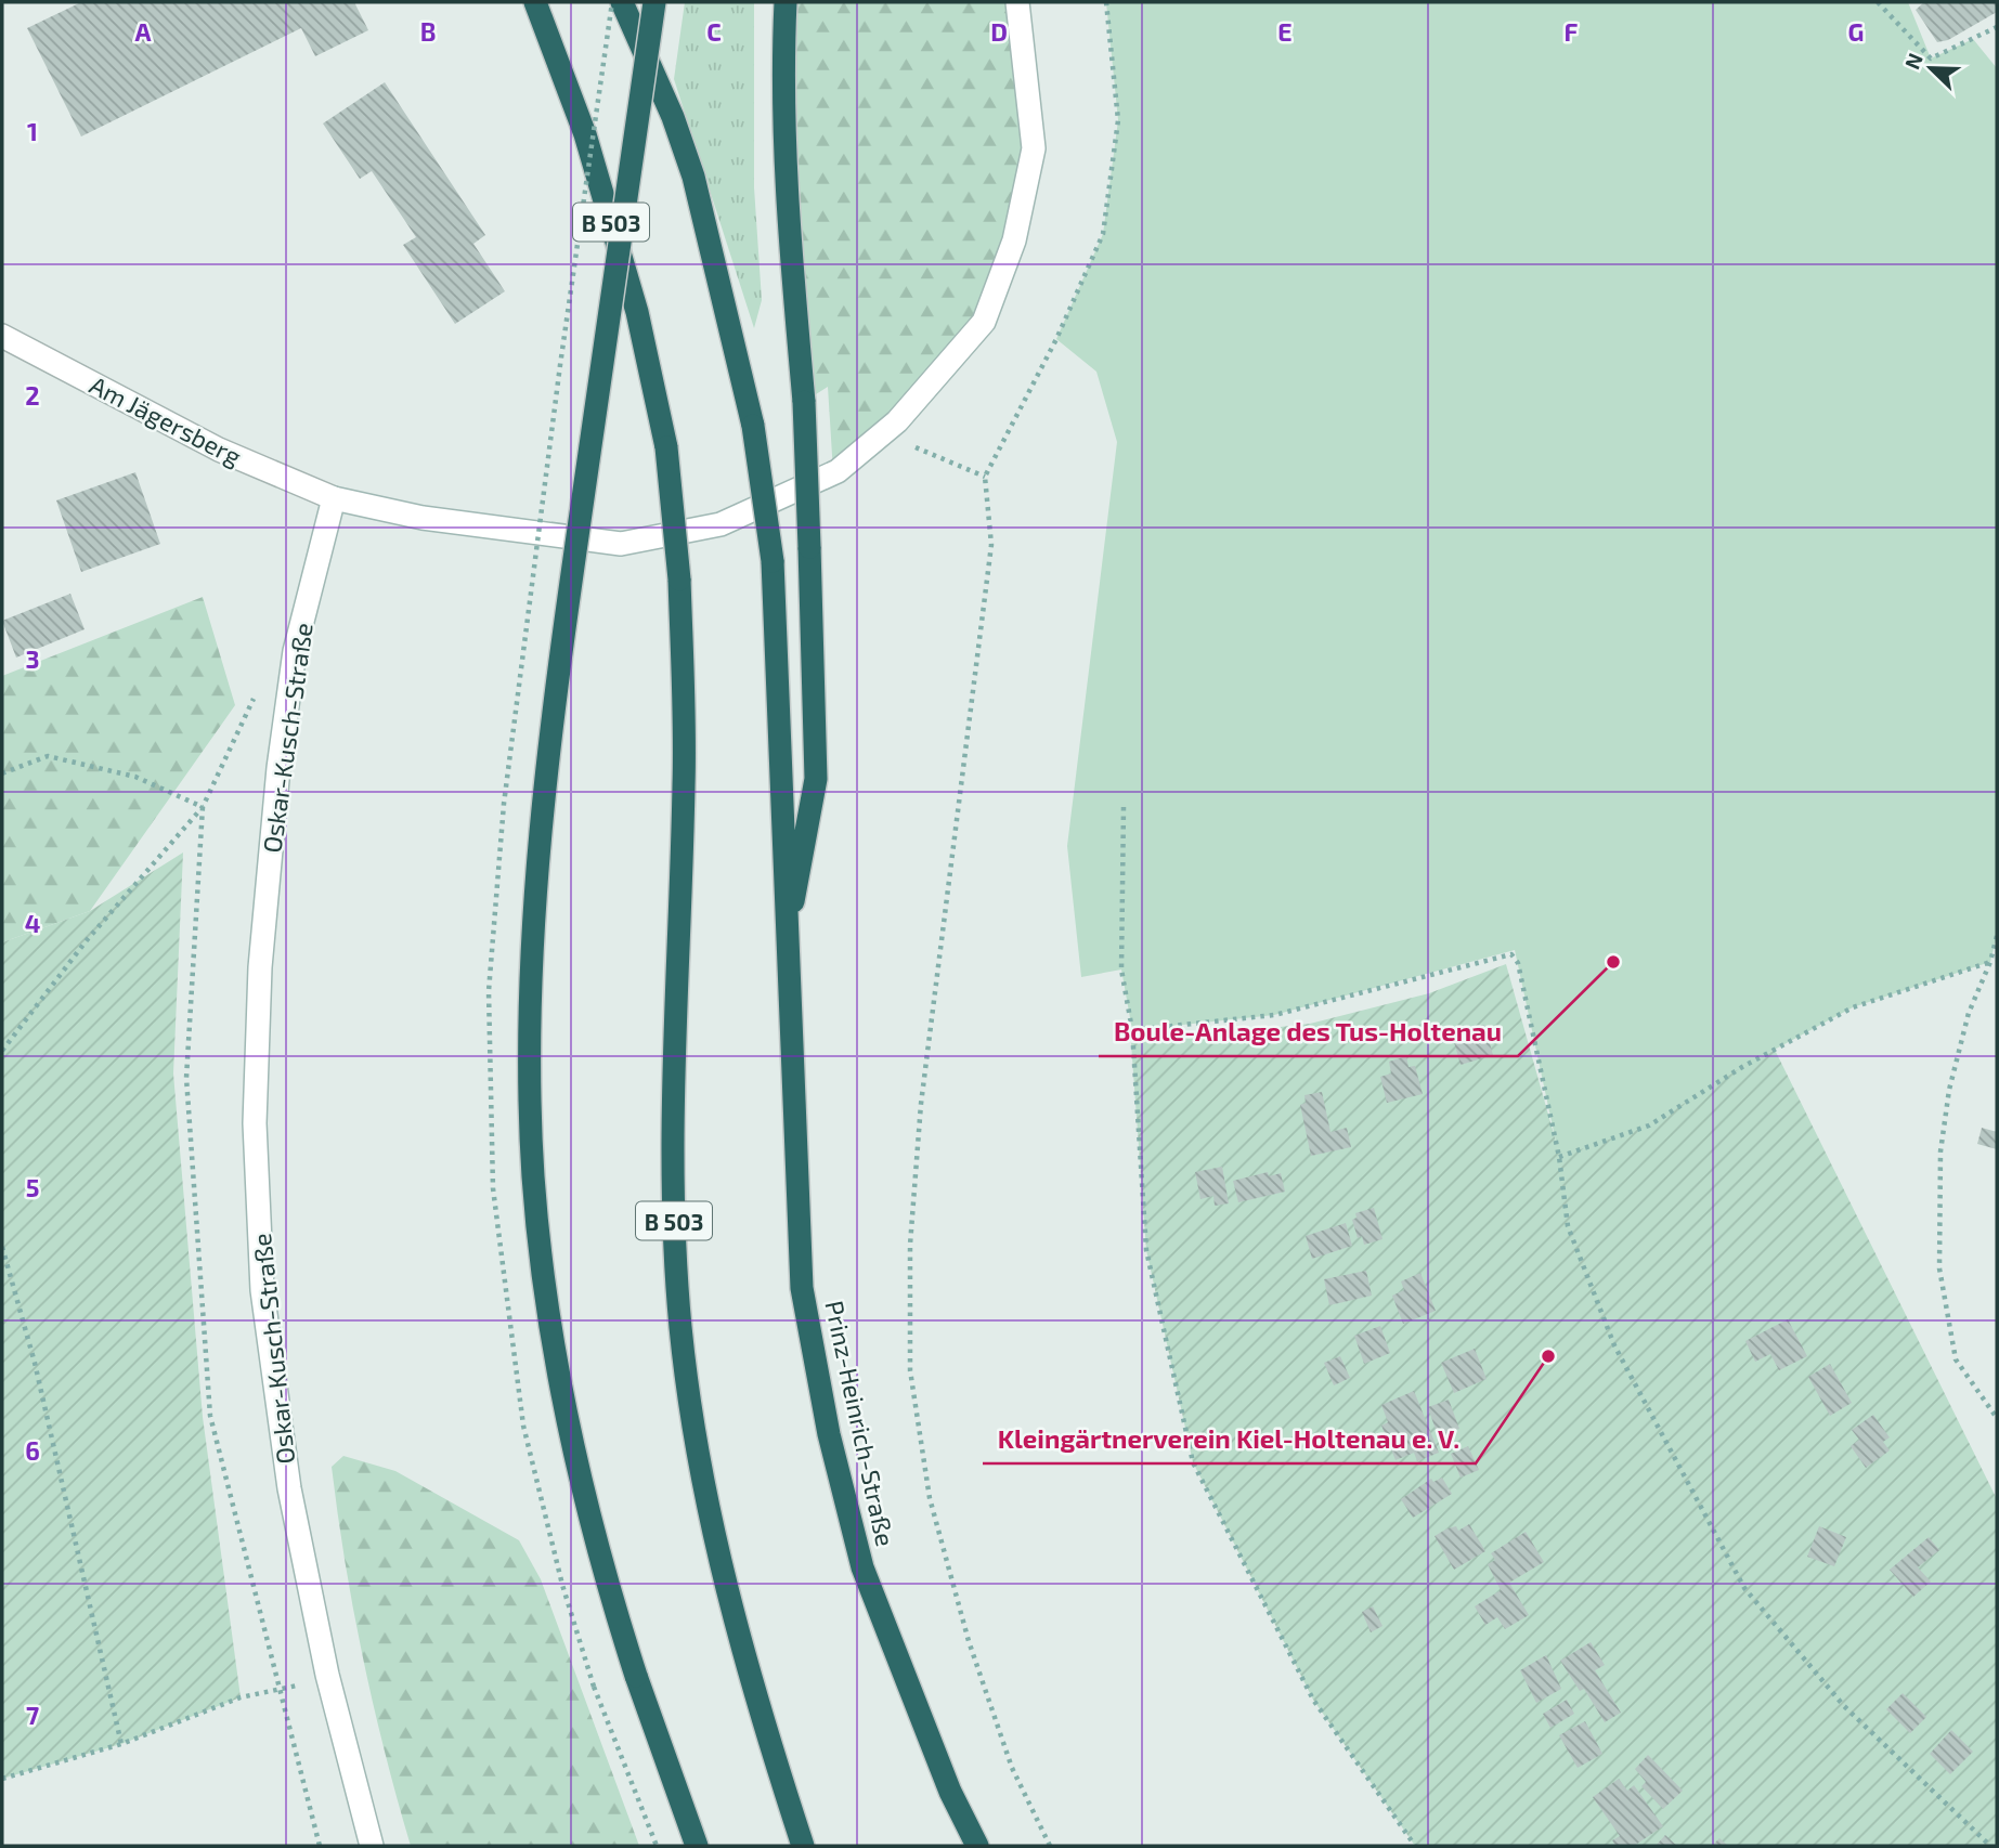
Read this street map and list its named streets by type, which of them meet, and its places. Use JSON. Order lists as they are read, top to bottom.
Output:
{
  "streets": {
    "highway": ["B 503", "Prinz-Heinrich-Straße"],
    "street": ["Am Jägersberg", "Oskar-Kusch-Straße"]
  },
  "crossings": [
    ["Am Jägersberg", "Oskar-Kusch-Straße"]
  ],
  "places": ["Boule-Anlage des Tus-Holtenau", "Kleingärtnerverein Kiel-Holtenau e. V."],
  "north": "top left",
  "grid": {
    "columns": [
      "A",
      "B",
      "C",
      "D",
      "E",
      "F",
      "G"
    ],
    "rows": [
      "1",
      "2",
      "3",
      "4",
      "5",
      "6",
      "7"
    ]
  }
}
